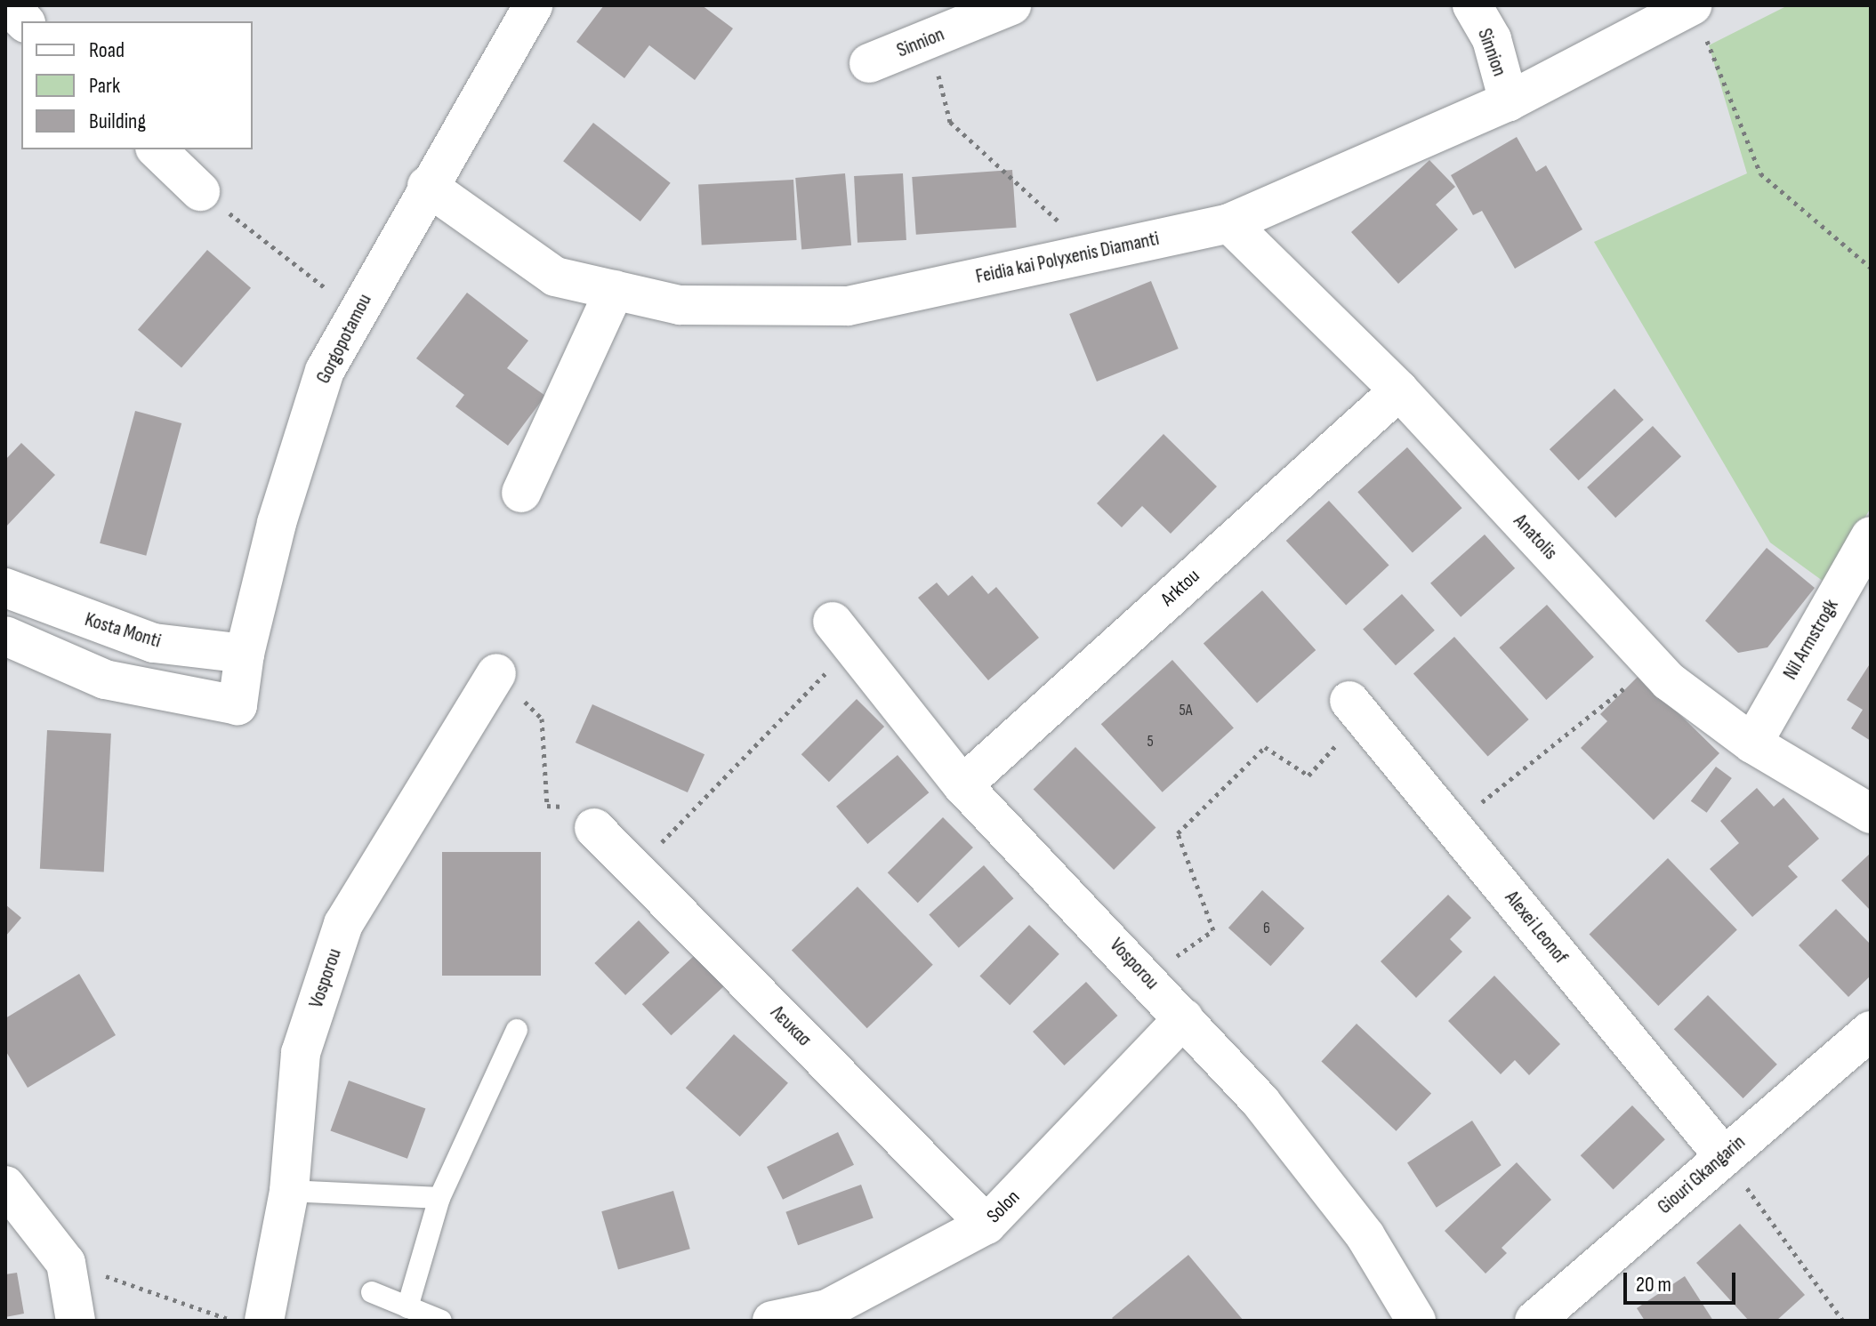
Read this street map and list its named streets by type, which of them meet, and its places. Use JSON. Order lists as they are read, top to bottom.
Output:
{
  "streets": {
    "street": [
      "Sinnion",
      "Feidia kai Polyxenis Diamanti",
      "Gorgopotamou",
      "Anatolis",
      "Arktou",
      "Kosta Monti",
      "Nil Armstrogk",
      "Alexei Leonof",
      "Vosporou",
      "Λευκασ",
      "Giouri Gkangarin",
      "Solon"
    ]
  },
  "crossings": [
    ["Sinnion", "Feidia kai Polyxenis Diamanti"],
    ["Feidia kai Polyxenis Diamanti", "Gorgopotamou"],
    ["Feidia kai Polyxenis Diamanti", "Anatolis"],
    ["Gorgopotamou", "Kosta Monti"],
    ["Anatolis", "Arktou"],
    ["Anatolis", "Nil Armstrogk"],
    ["Arktou", "Vosporou"],
    ["Alexei Leonof", "Giouri Gkangarin"],
    ["Vosporou", "Solon"],
    ["Λευκασ", "Solon"]
  ],
  "house_numbers": ["5A", "5", "6"],
  "legend": ["Road", "Park", "Building"],
  "scale_bar": "20 m"
}
